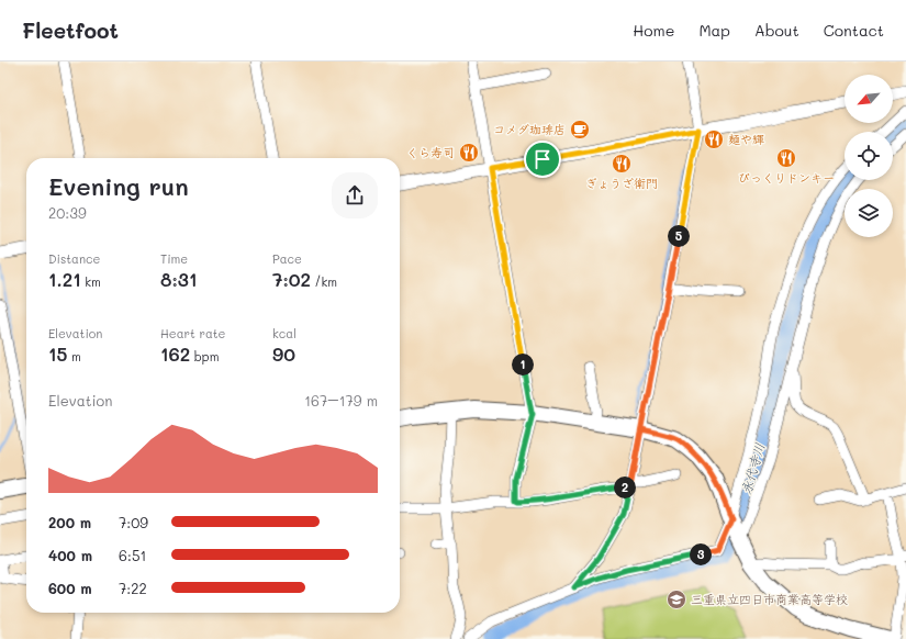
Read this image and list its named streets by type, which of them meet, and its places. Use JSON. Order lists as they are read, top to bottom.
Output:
{
  "water": ["永代寺川"],
  "places": {
    "cafe": ["コメダ珈琲店"],
    "restaurant": [
      "麺や輝",
      "くら寿司",
      "びっくりドンキー",
      "ぎょうざ衛門"
    ],
    "school or university": ["三重県立四日市商業高等学校"]
  },
  "north": "bottom left",
  "page": {
    "header": "Fleetfoot",
    "nav": [
      "Home",
      "Map",
      "About",
      "Contact"
    ],
    "heading": ["Evening run", "20:39"],
    "pins": [
      "5",
      "1",
      "2",
      "3"
    ],
    "stats": [
      ["Distance", "1.21 km"],
      ["Time", "8:31"],
      ["Pace", "7:02 /km"],
      ["Elevation", "15 m"],
      ["Heart rate", "162 bpm"],
      ["kcal", "90"]
    ],
    "chart": ["Elevation", "167–179 m"],
    "list": [
      {
        "name": "200 m",
        "note": "7:09"
      },
      {
        "name": "400 m",
        "note": "6:51"
      },
      {
        "name": "600 m",
        "note": "7:22"
      }
    ]
  }
}
